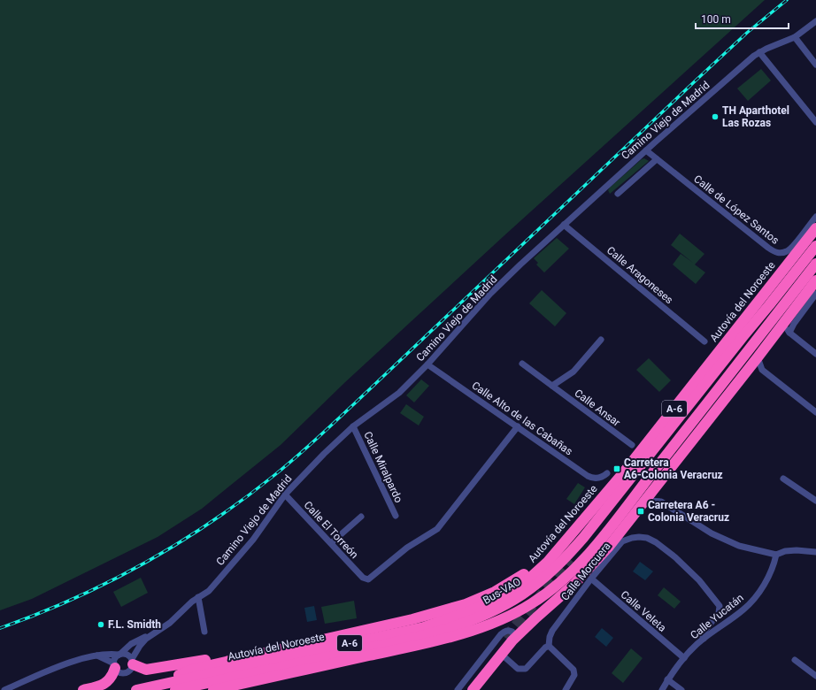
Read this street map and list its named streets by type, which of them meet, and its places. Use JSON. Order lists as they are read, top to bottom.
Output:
{
  "streets": {
    "highway": ["Autovía del Noroeste", "A-6", "Bus-VAO"],
    "street": [
      "Camino Viejo de Madrid",
      "Calle de López Santos",
      "Calle Aragoneses",
      "Calle Ansar",
      "Calle Alto de las Cabañas",
      "Calle Miralpardo",
      "Calle El Torreón",
      "Calle Morcuera",
      "Calle Veleta",
      "Calle Yucatán"
    ]
  },
  "crossings": [
    ["Camino Viejo de Madrid", "Calle de López Santos"],
    ["Camino Viejo de Madrid", "Calle Aragoneses"],
    ["Camino Viejo de Madrid", "Calle Alto de las Cabañas"],
    ["Camino Viejo de Madrid", "Calle Miralpardo"],
    ["Camino Viejo de Madrid", "Calle El Torreón"],
    ["Calle Alto de las Cabañas", "Calle El Torreón"],
    ["Calle Morcuera", "Calle Veleta"],
    ["Calle Morcuera", "Calle Yucatán"],
    ["Calle Veleta", "Calle Yucatán"]
  ],
  "places": {
    "other": ["TH Aparthotel Las Rozas", "F.L. Smidth"],
    "transit": ["Carretera A6-Colonia Veracruz", "Carretera A6 - Colonia Veracruz"]
  },
  "scale_bar": "100 m"
}
